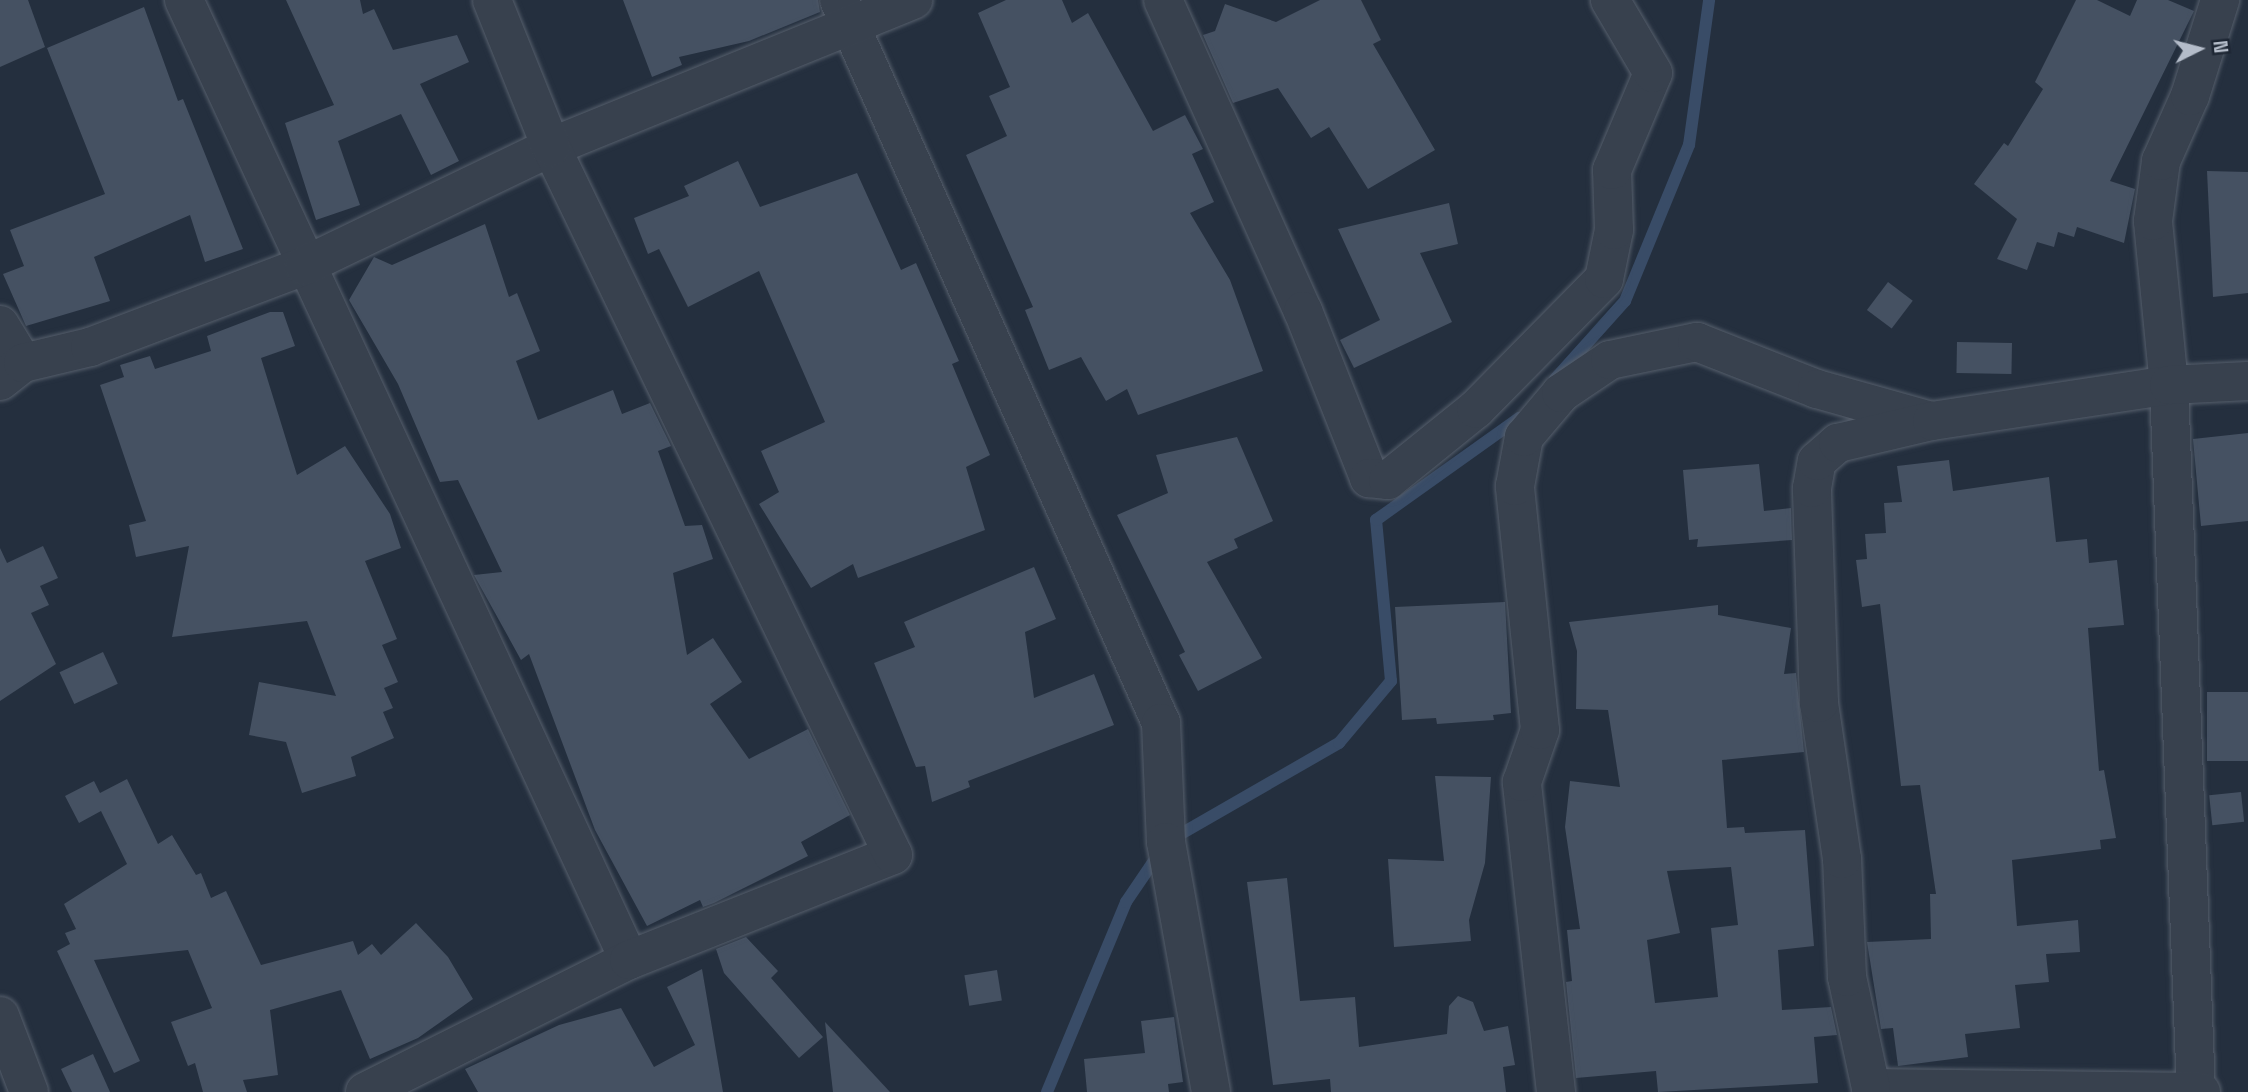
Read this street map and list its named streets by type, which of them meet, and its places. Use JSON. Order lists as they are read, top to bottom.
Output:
{
  "north": "right"
}
